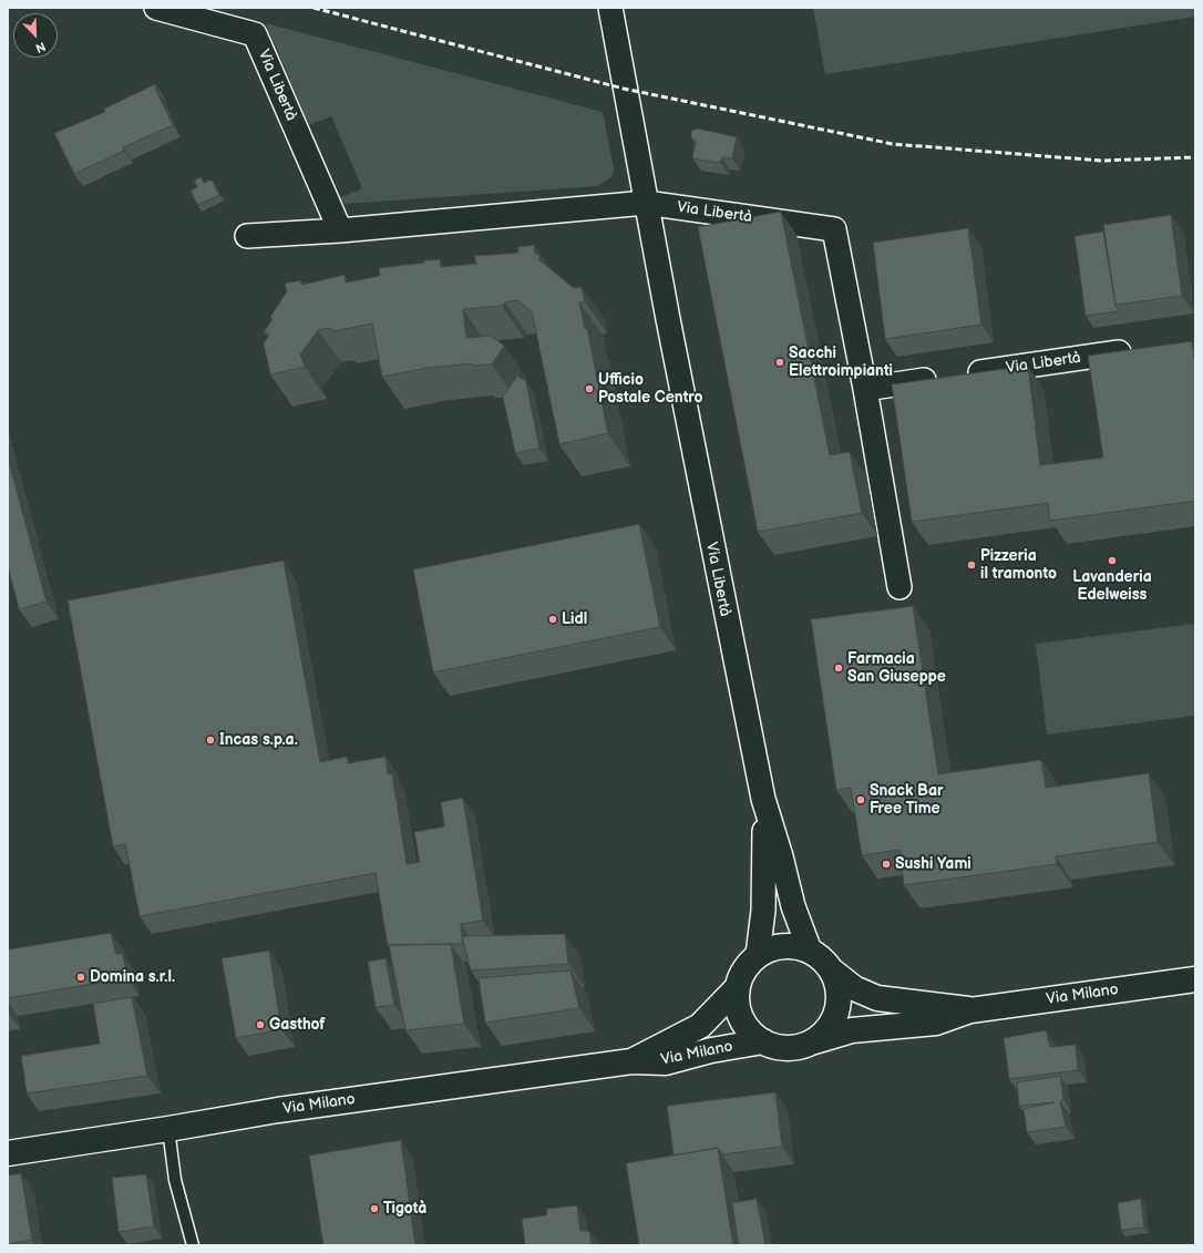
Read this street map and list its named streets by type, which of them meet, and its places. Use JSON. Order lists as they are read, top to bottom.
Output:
{
  "streets": {
    "main road": ["Via Milano"],
    "street": ["Via Libertà"]
  },
  "crossings": [
    ["Via Libertà", "Via Milano"]
  ],
  "places": [
    "Sacchi Elettroimpianti",
    "Ufficio Postale Centro",
    "Lavanderia Edelweiss",
    "Pizzeria il tramonto",
    "Lidl",
    "Farmacia San Giuseppe",
    "Incas s.p.a.",
    "Snack Bar Free Time",
    "Sushi Yami",
    "Domina s.r.l.",
    "Gasthof",
    "Tigotà"
  ],
  "north": "bottom right"
}
